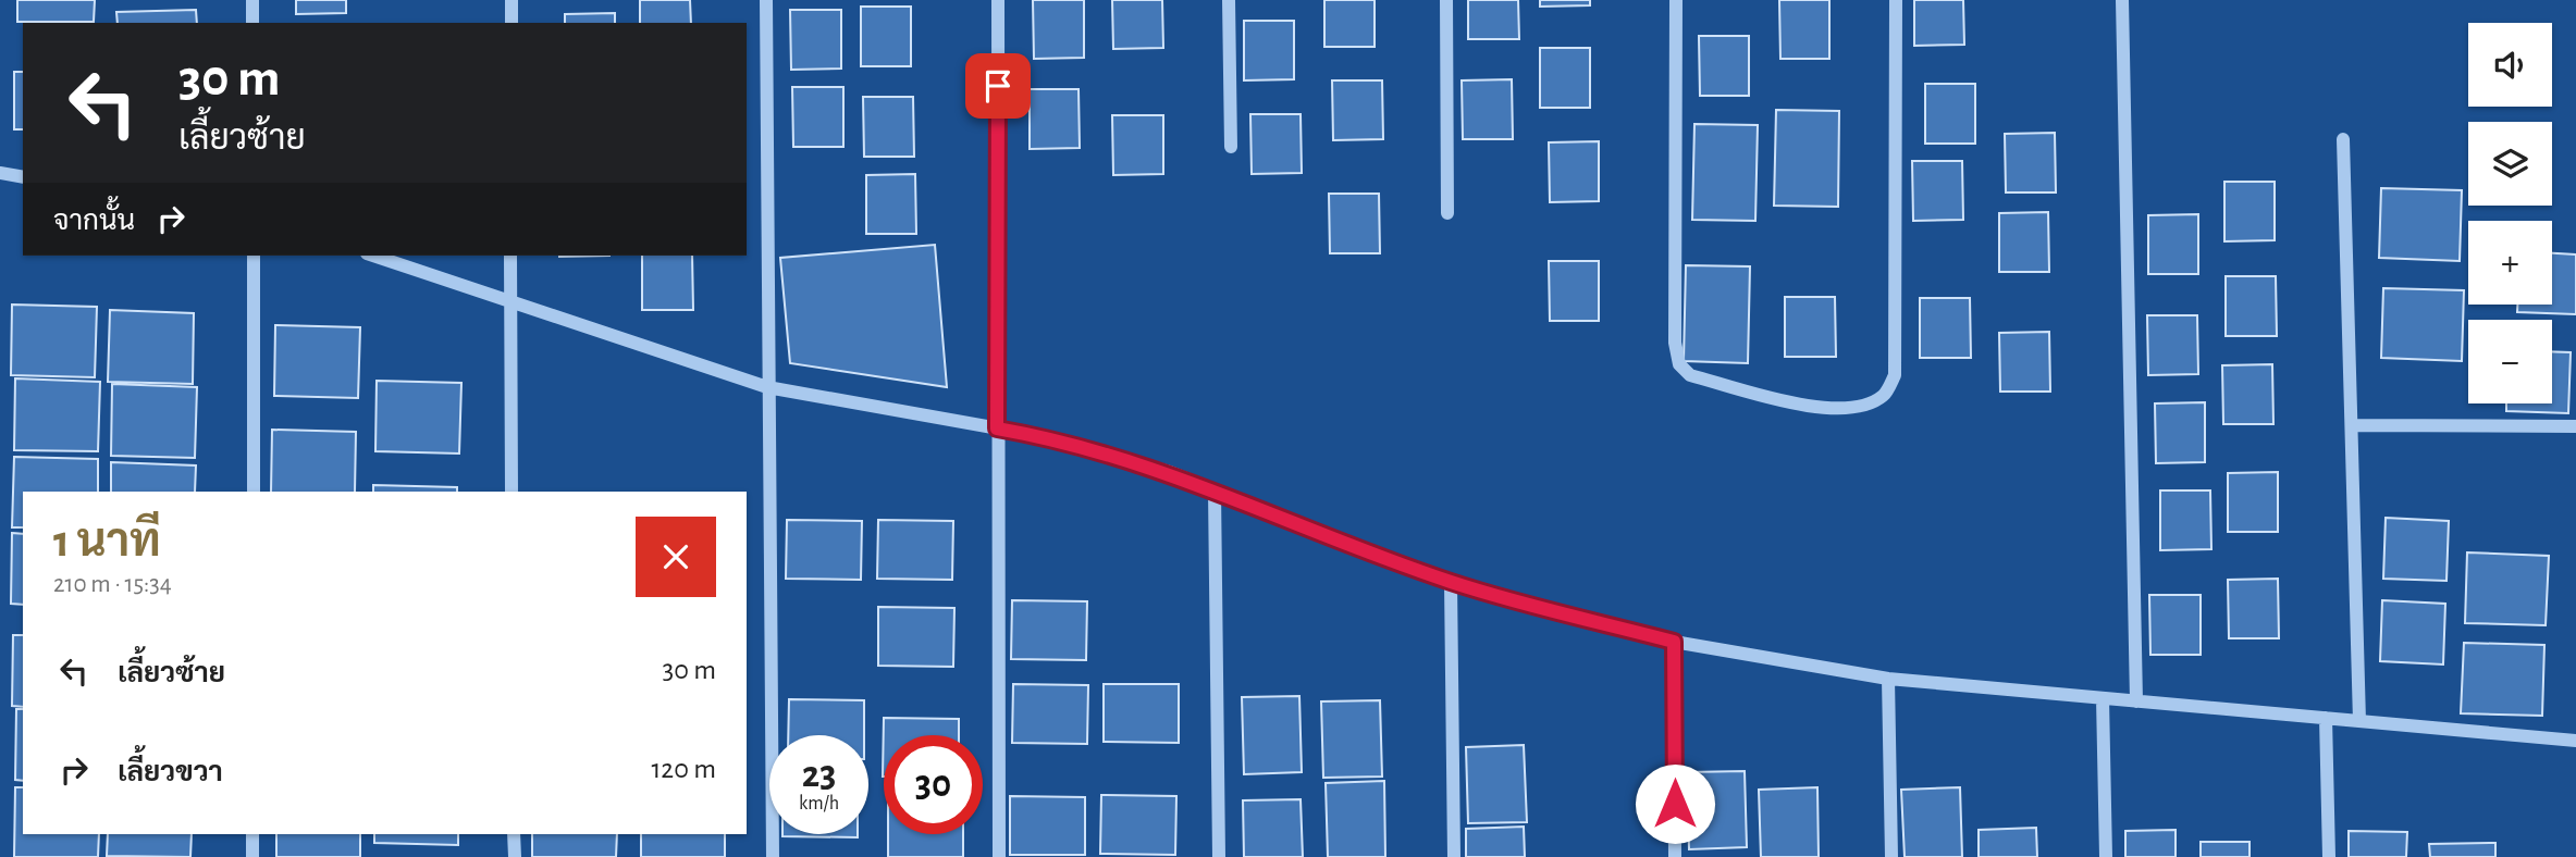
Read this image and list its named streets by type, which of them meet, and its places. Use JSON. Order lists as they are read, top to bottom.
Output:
{
  "page": {
    "map_buttons": ["+", "−"],
    "turn": ["30 m", "เลี้ยวซ้าย"],
    "then": "จากนั้น",
    "heading": ["1 นาที", "210 m · 15:34"],
    "list": [
      {
        "name": "เลี้ยวซ้าย",
        "value": "30 m"
      },
      {
        "name": "เลี้ยวขวา",
        "value": "120 m"
      }
    ],
    "speed": "23 km/h",
    "limit": "30"
  }
}
